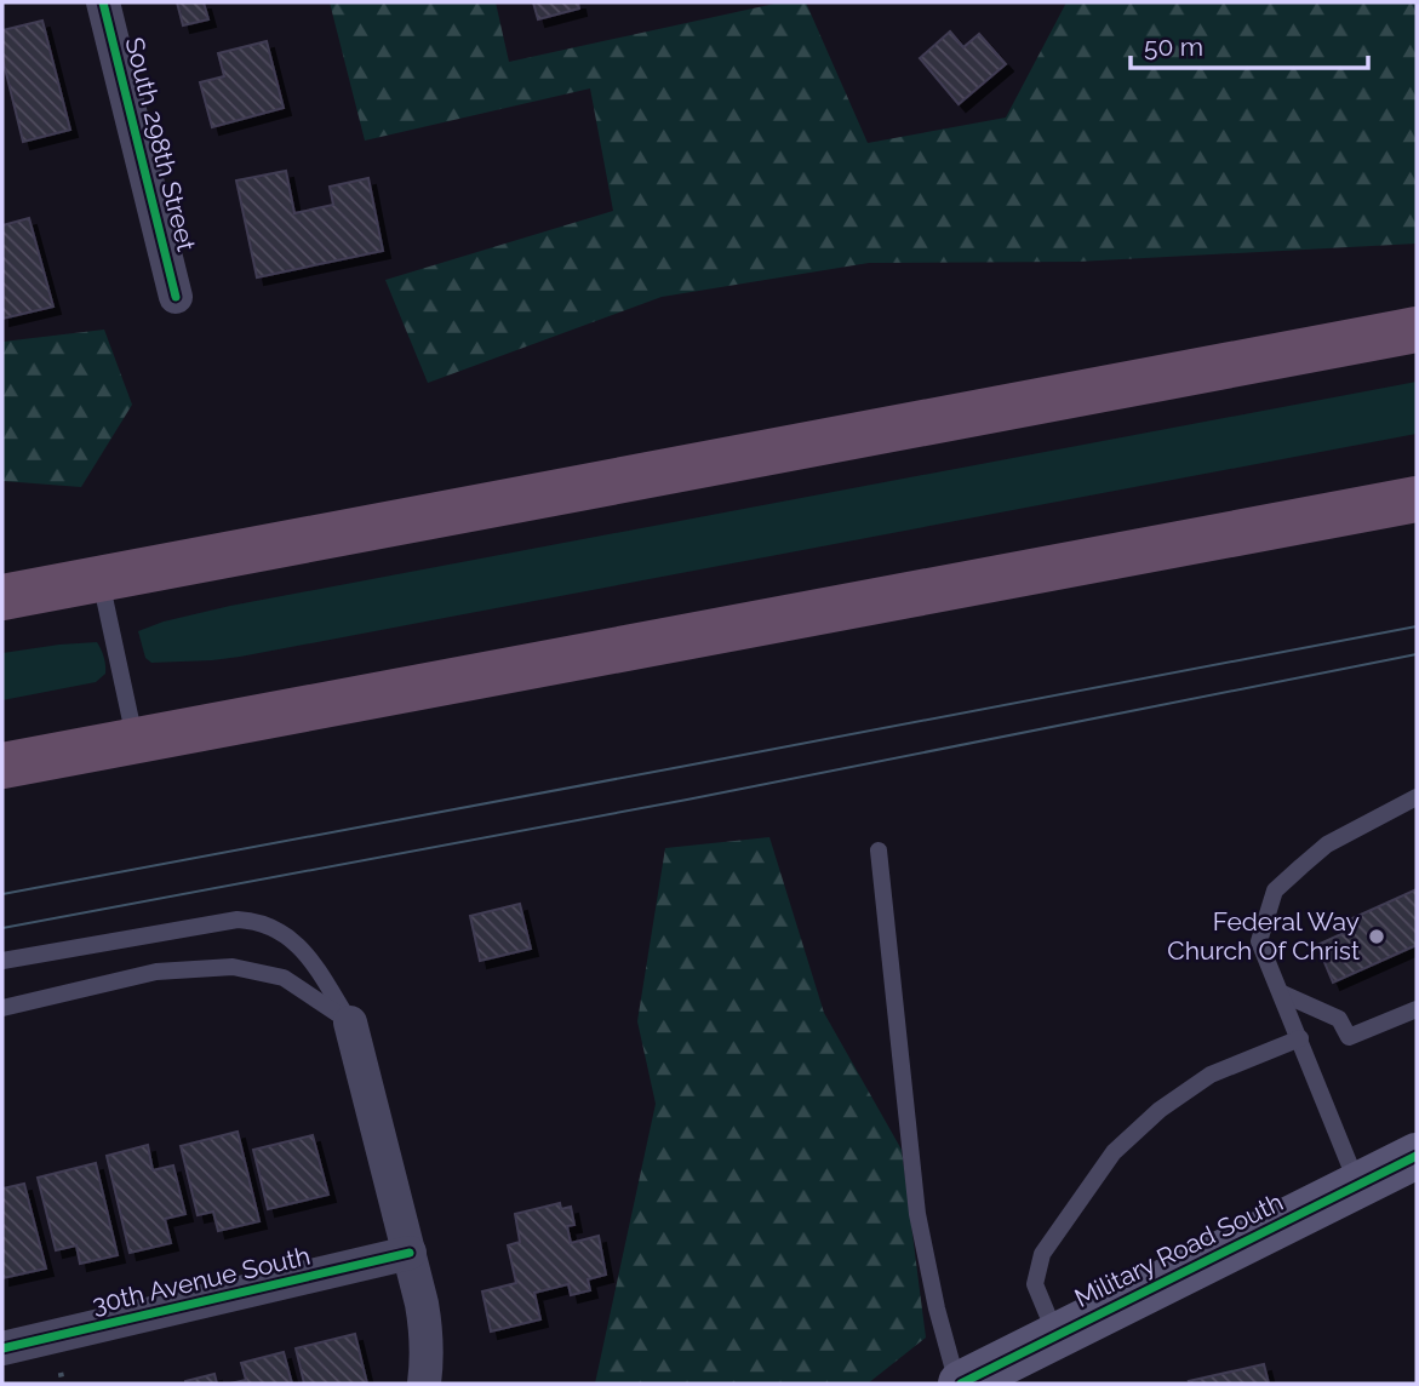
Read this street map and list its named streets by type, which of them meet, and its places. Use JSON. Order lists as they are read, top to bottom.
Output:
{
  "streets": {
    "main road": ["Military Road South"],
    "street": ["South 298th Street", "30th Avenue South"]
  },
  "places": ["Federal Way Church Of Christ"],
  "scale_bar": "50 m"
}
